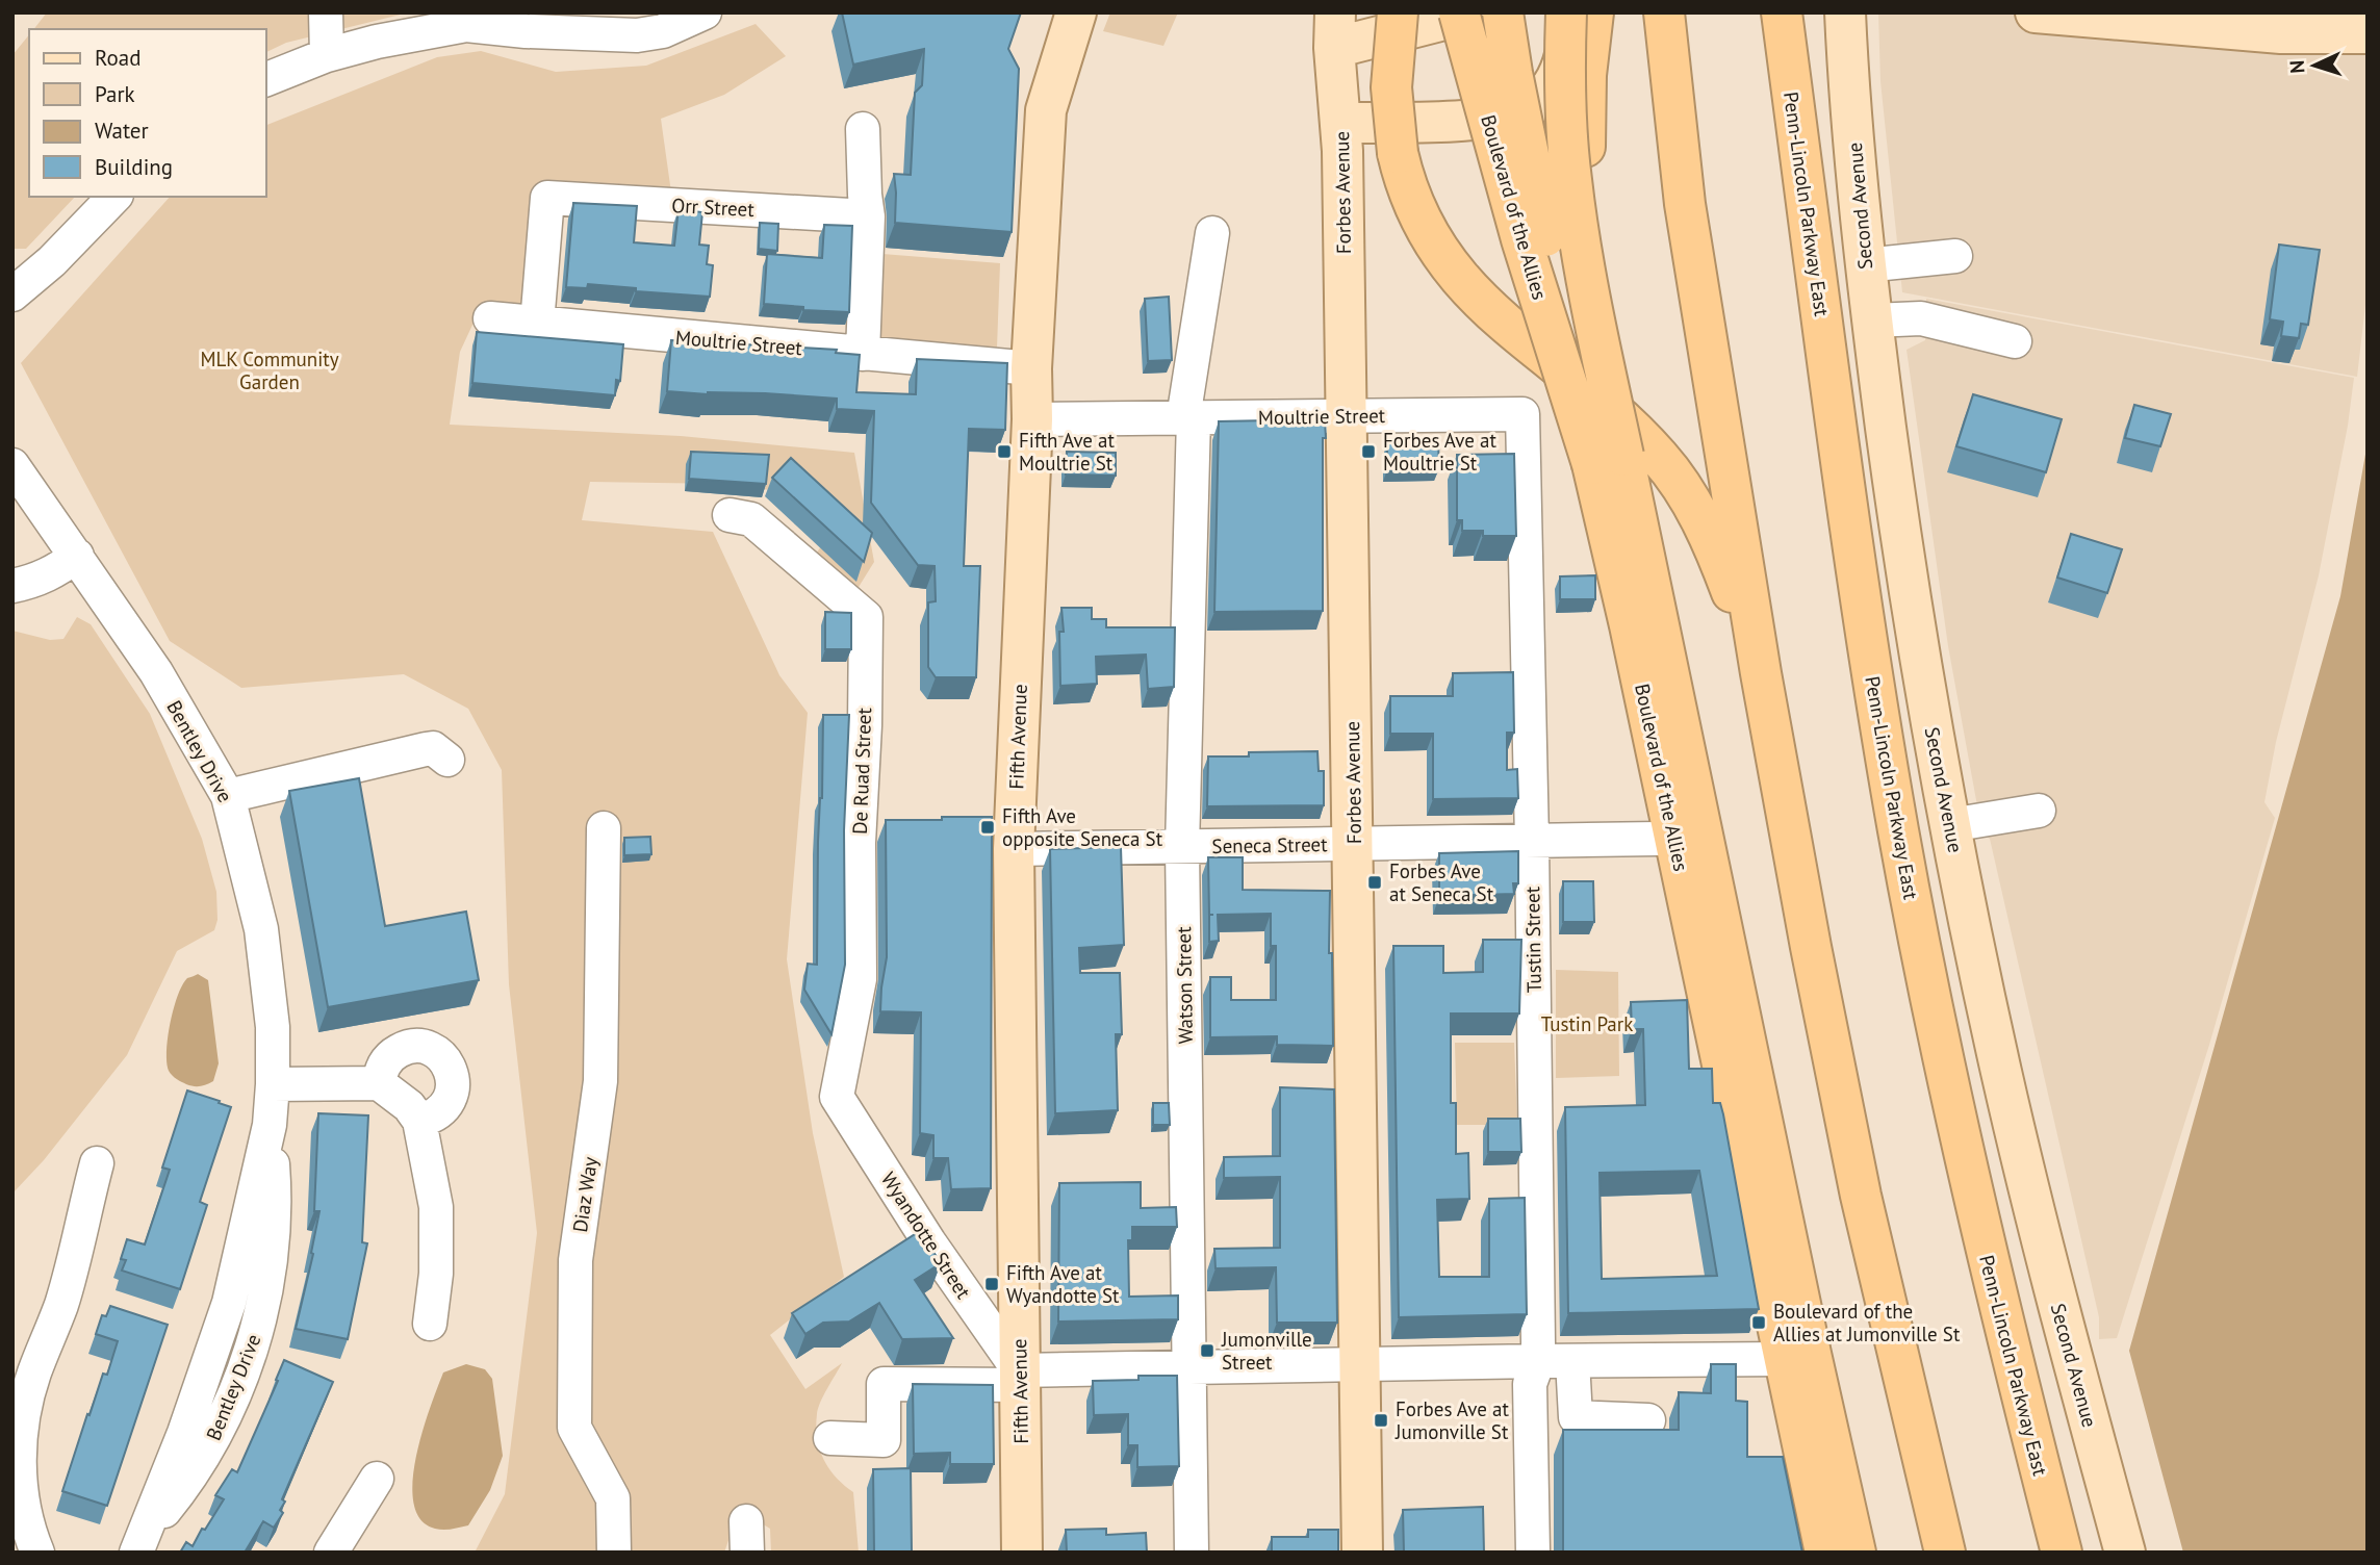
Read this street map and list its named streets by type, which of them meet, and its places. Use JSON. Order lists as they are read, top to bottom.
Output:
{
  "streets": {
    "highway": ["Penn-Lincoln Parkway East", "Boulevard of the Allies"],
    "main road": ["Forbes Avenue", "Second Avenue", "Fifth Avenue"],
    "street": [
      "Orr Street",
      "Moultrie Street",
      "Bentley Drive",
      "De Ruad Street",
      "Seneca Street",
      "Tustin Street",
      "Watson Street",
      "Diaz Way",
      "Wyandotte Street"
    ]
  },
  "crossings": [
    ["Forbes Avenue", "Moultrie Street"],
    ["Forbes Avenue", "Seneca Street"],
    ["Orr Street", "Moultrie Street"],
    ["Moultrie Street", "Fifth Avenue"],
    ["Moultrie Street", "Tustin Street"],
    ["Moultrie Street", "Watson Street"],
    ["Fifth Avenue", "Seneca Street"],
    ["Fifth Avenue", "Wyandotte Street"],
    ["De Ruad Street", "Wyandotte Street"],
    ["Seneca Street", "Tustin Street"],
    ["Seneca Street", "Watson Street"]
  ],
  "parks": ["MLK Community Garden", "Tustin Park"],
  "places": {
    "transit": [
      "Fifth Ave at Moultrie St",
      "Forbes Ave at Moultrie St",
      "Fifth Ave opposite Seneca St",
      "Forbes Ave at Seneca St",
      "Fifth Ave at Wyandotte St",
      "Boulevard of the Allies at Jumonville St",
      "Jumonville Street",
      "Forbes Ave at Jumonville St"
    ]
  },
  "legend": [
    "Road",
    "Park",
    "Water",
    "Building"
  ],
  "north": "left"
}
